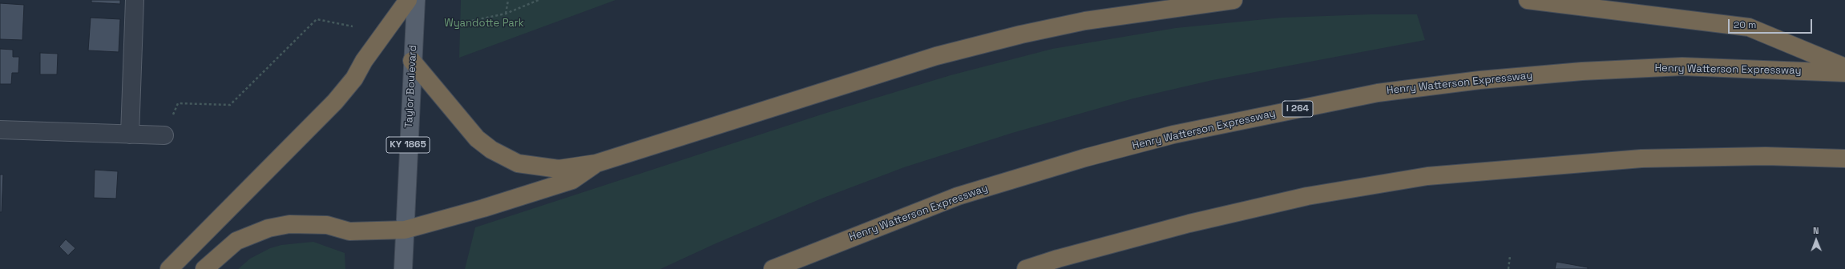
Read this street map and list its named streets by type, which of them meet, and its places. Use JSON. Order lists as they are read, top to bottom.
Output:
{
  "streets": {
    "highway": ["Henry Watterson Expressway", "I 264"],
    "main road": ["Taylor Boulevard", "KY 1865"]
  },
  "parks": ["Wyandotte Park"],
  "scale_bar": "20 m",
  "north": "top"
}
